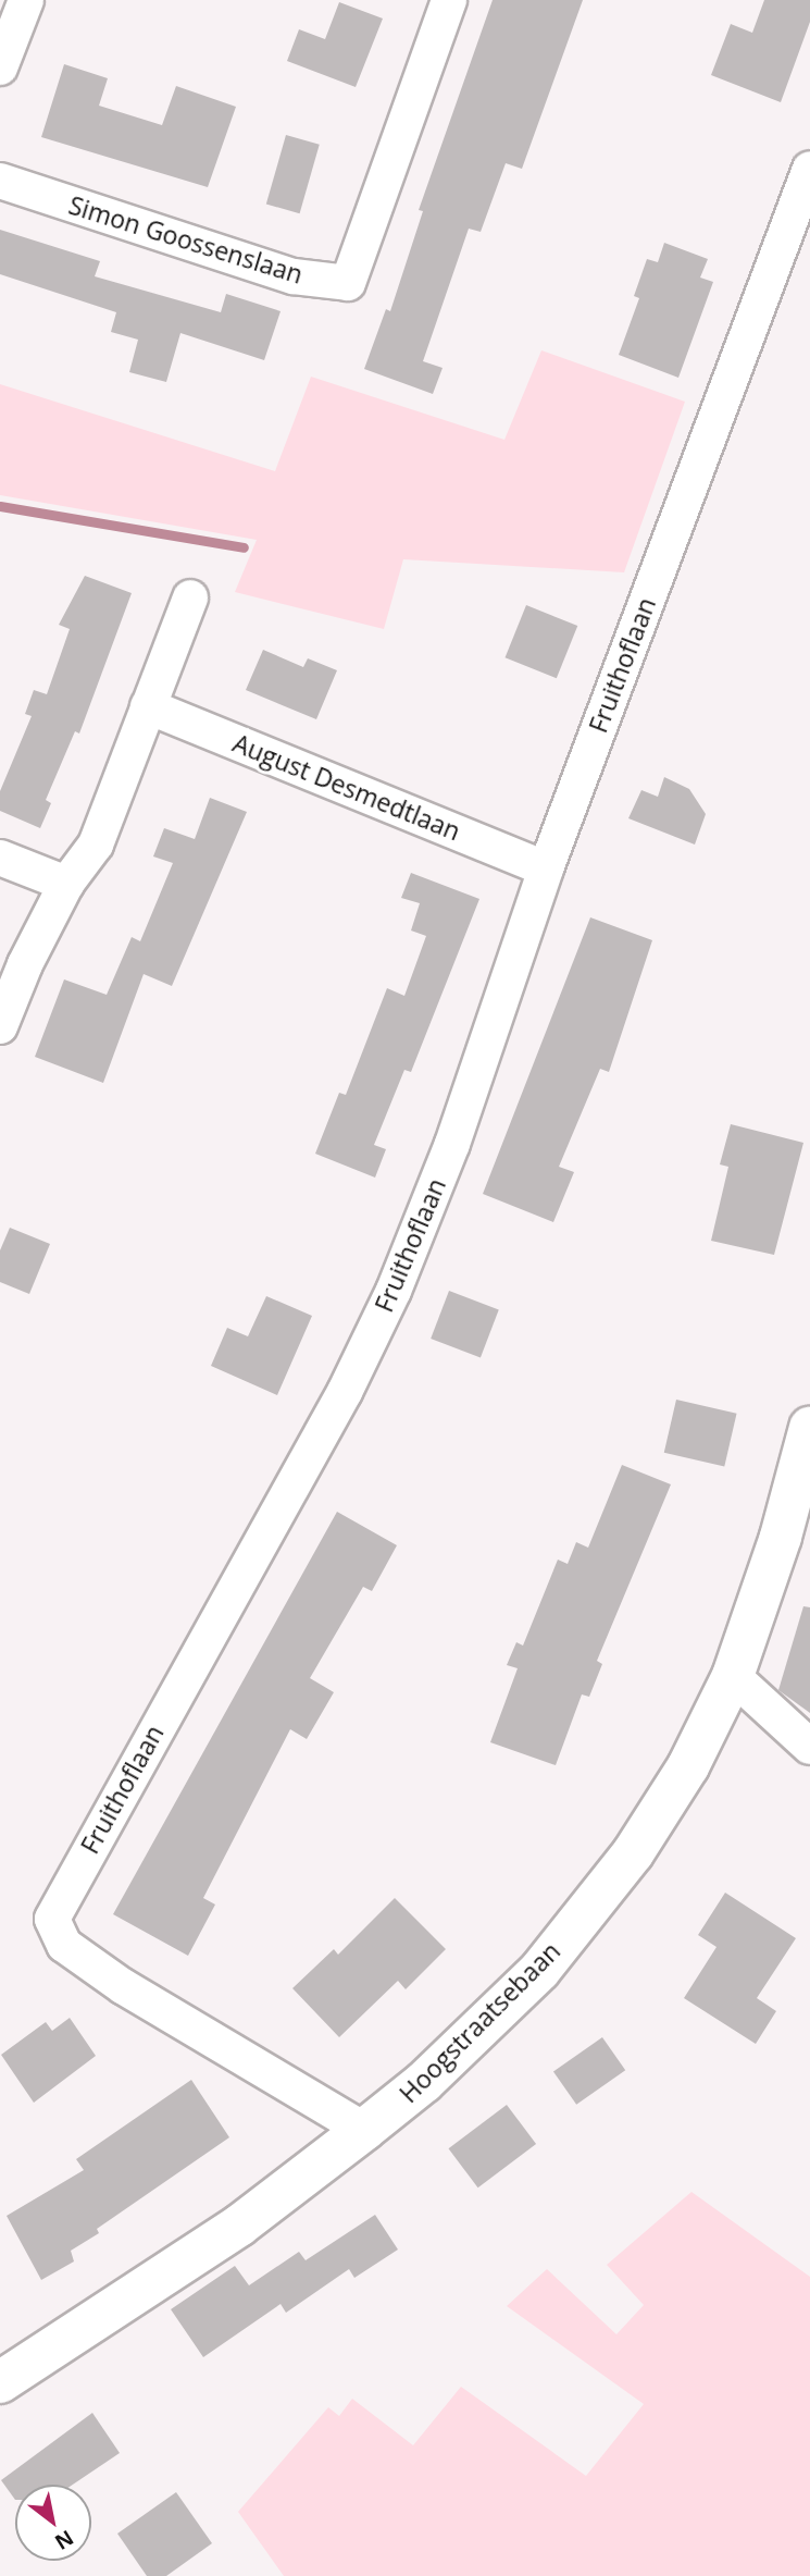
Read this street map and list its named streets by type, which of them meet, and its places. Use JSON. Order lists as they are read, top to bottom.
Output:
{
  "streets": {
    "main road": ["Hoogstraatsebaan"],
    "street": ["Simon Goossenslaan", "Fruithoflaan", "August Desmedtlaan"]
  },
  "crossings": [
    ["Fruithoflaan", "August Desmedtlaan"],
    ["Fruithoflaan", "Hoogstraatsebaan"]
  ],
  "north": "bottom right"
}
